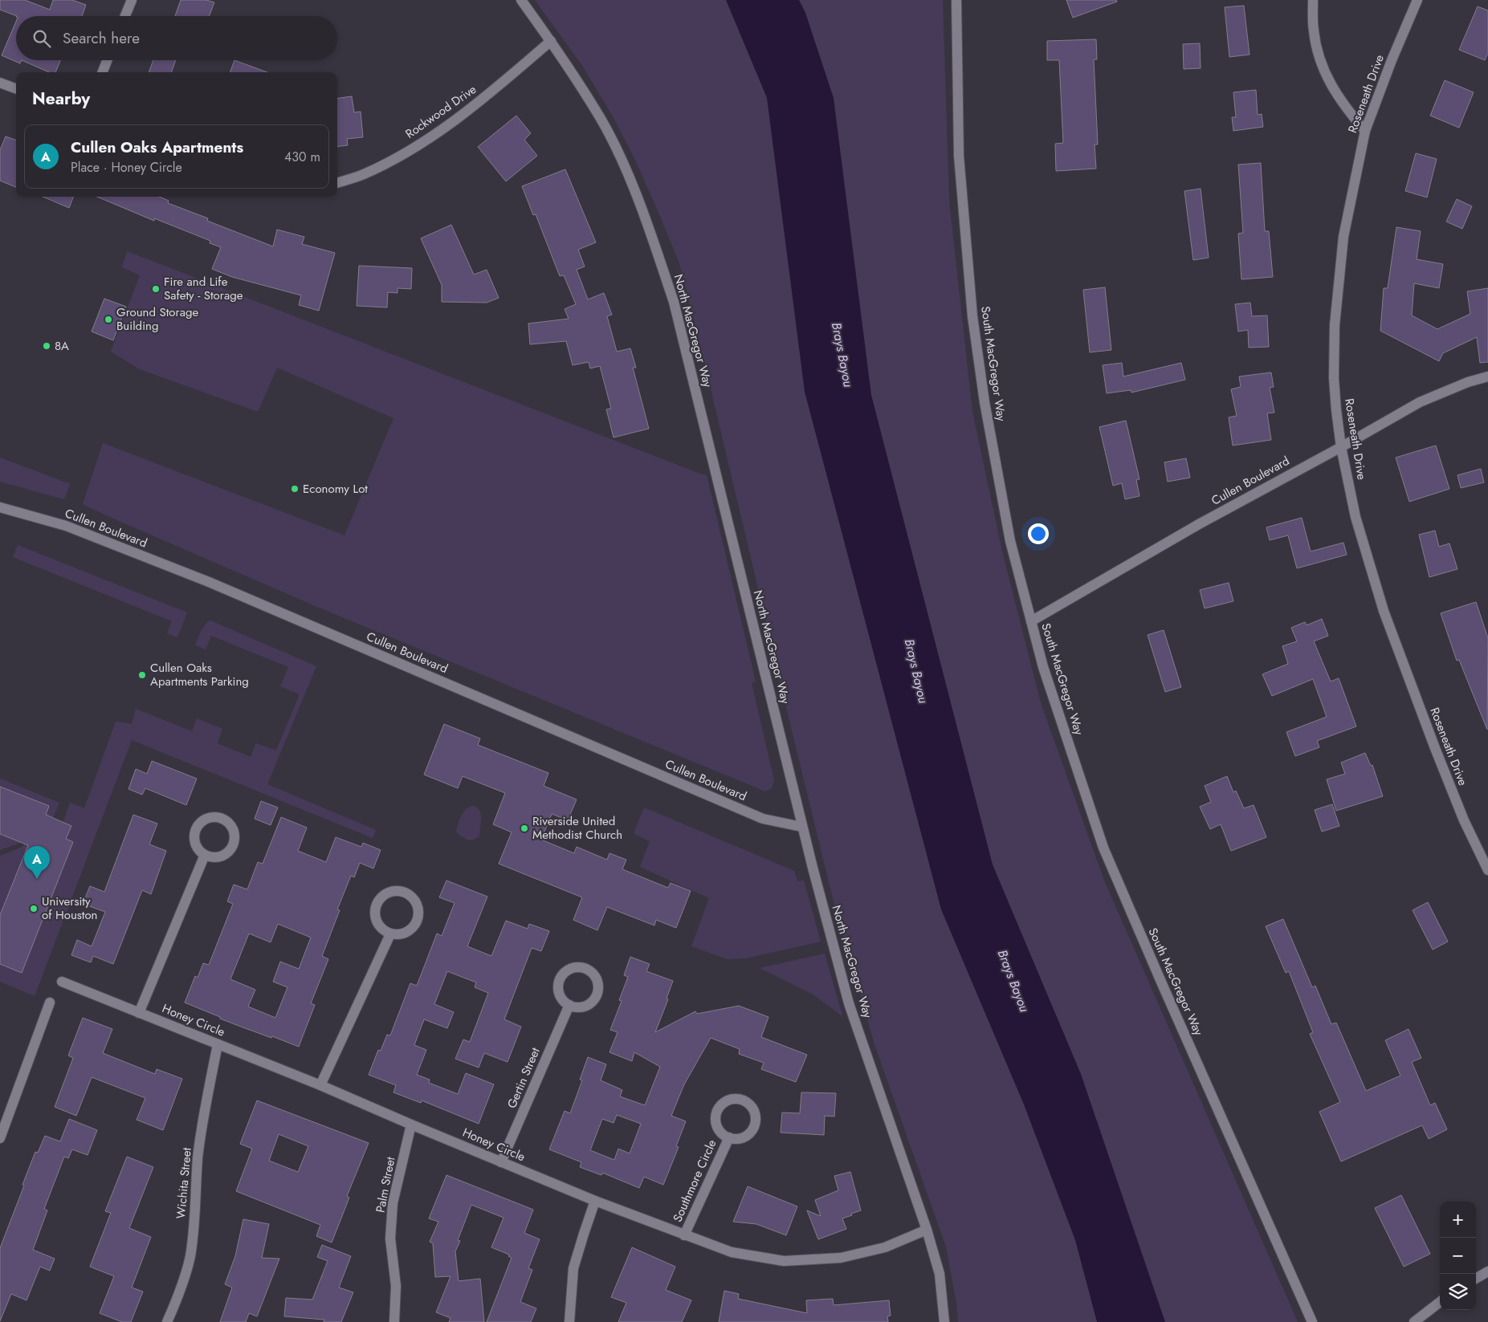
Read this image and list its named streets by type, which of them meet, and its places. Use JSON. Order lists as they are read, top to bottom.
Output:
{
  "streets": {
    "street": [
      "Roseneath Drive",
      "Rockwood Drive",
      "North MacGregor Way",
      "South MacGregor Way",
      "Cullen Boulevard",
      "Honey Circle",
      "Gertin Street",
      "Southmore Circle",
      "Wichita Street",
      "Palm Street"
    ]
  },
  "crossings": [
    ["Roseneath Drive", "Cullen Boulevard"],
    ["Rockwood Drive", "North MacGregor Way"],
    ["North MacGregor Way", "Cullen Boulevard"],
    ["North MacGregor Way", "Honey Circle"],
    ["South MacGregor Way", "Cullen Boulevard"],
    ["Honey Circle", "Gertin Street"],
    ["Honey Circle", "Southmore Circle"],
    ["Honey Circle", "Wichita Street"],
    ["Honey Circle", "Palm Street"]
  ],
  "water": ["Brays Bayou"],
  "places": [
    "Fire and Life Safety - Storage",
    "Ground Storage Building",
    "8A",
    "Economy Lot",
    "Cullen Oaks Apartments Parking",
    "Riverside United Methodist Church",
    "University of Houston"
  ],
  "page": {
    "search": "Search here",
    "heading": "Nearby",
    "list": [
      {
        "mark": "A",
        "name": "Cullen Oaks Apartments",
        "note": "Place · Honey Circle",
        "value": "430 m"
      }
    ],
    "pins": "A",
    "map_buttons": ["+", "−"]
  }
}
